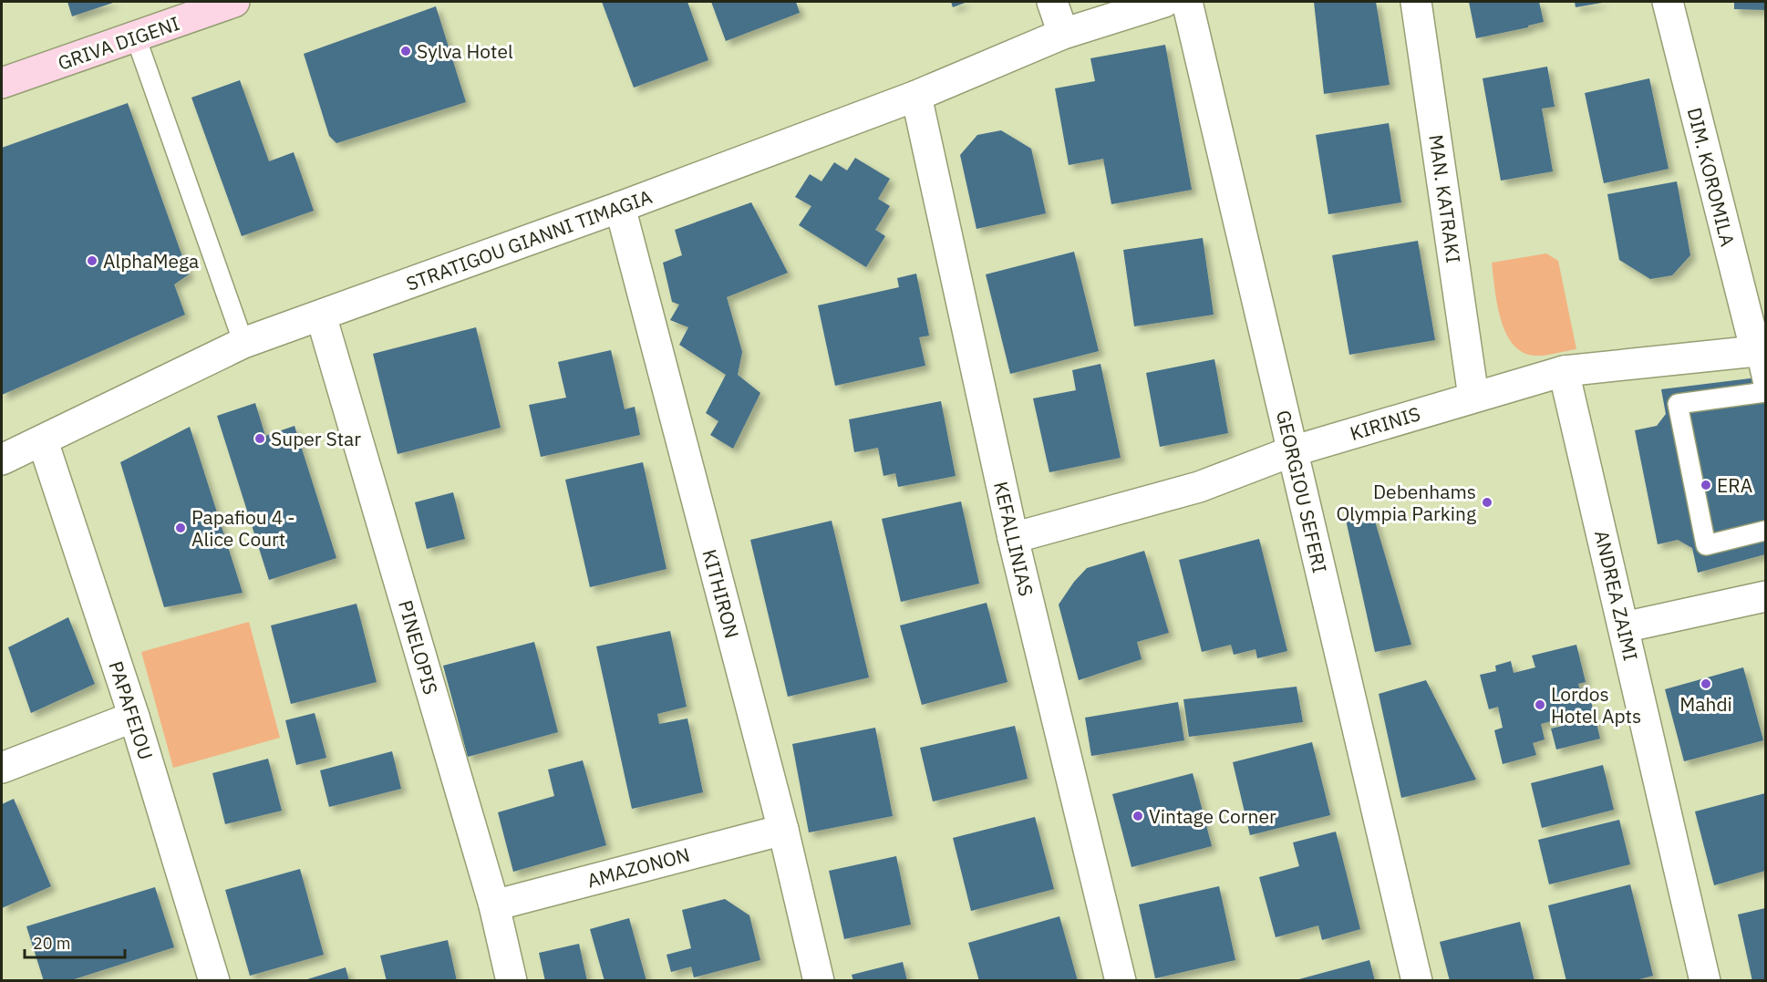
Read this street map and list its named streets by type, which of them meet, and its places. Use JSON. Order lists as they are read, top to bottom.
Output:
{
  "streets": {
    "street": [
      "GRIVA DIGENI",
      "DIM. KOROMILA",
      "MAN. KATRAKI",
      "STRATIGOU GIANNI TIMAGIA",
      "KIRINIS",
      "GEORGIOU SEFERI",
      "KEFALLINIAS",
      "KITHIRON",
      "ANDREA ZAIMI",
      "PINELOPIS",
      "PAPAFEIOU",
      "AMAZONON"
    ]
  },
  "crossings": [
    ["DIM. KOROMILA", "KIRINIS"],
    ["MAN. KATRAKI", "KIRINIS"],
    ["STRATIGOU GIANNI TIMAGIA", "KEFALLINIAS"],
    ["STRATIGOU GIANNI TIMAGIA", "KITHIRON"],
    ["STRATIGOU GIANNI TIMAGIA", "PINELOPIS"],
    ["STRATIGOU GIANNI TIMAGIA", "PAPAFEIOU"],
    ["KIRINIS", "GEORGIOU SEFERI"],
    ["KIRINIS", "KEFALLINIAS"],
    ["KIRINIS", "ANDREA ZAIMI"],
    ["KITHIRON", "AMAZONON"],
    ["PINELOPIS", "AMAZONON"]
  ],
  "places": [
    "Sylva Hotel",
    "AlphaMega",
    "Super Star",
    "ERA",
    "Debenhams Olympia Parking",
    "Papafiou 4 - Alice Court",
    "Mahdi",
    "Lordos Hotel Apts",
    "Vintage Corner"
  ],
  "scale_bar": "20 m"
}
